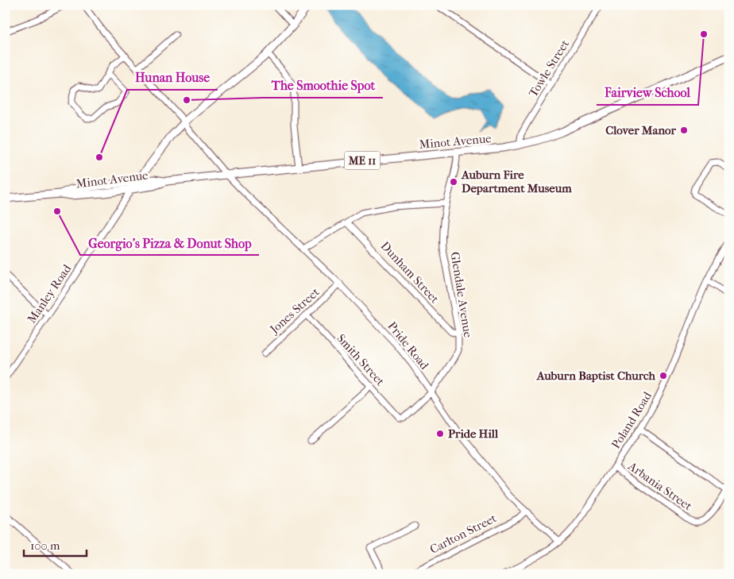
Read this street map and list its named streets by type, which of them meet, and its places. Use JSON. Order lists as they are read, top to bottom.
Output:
{
  "streets": {
    "main road": ["Minot Avenue", "ME 11", "Manley Road"],
    "street": [
      "Towle Street",
      "Dunham Street",
      "Glendale Avenue",
      "Jones Street",
      "Pride Road",
      "Smith Street",
      "Poland Road",
      "Arbania Street",
      "Carlton Street"
    ]
  },
  "crossings": [
    ["Towle Street", "Minot Avenue"],
    ["Minot Avenue", "Manley Road"],
    ["Minot Avenue", "Glendale Avenue"],
    ["Minot Avenue", "Pride Road"],
    ["Dunham Street", "Glendale Avenue"],
    ["Manley Road", "Pride Road"],
    ["Glendale Avenue", "Pride Road"],
    ["Glendale Avenue", "Smith Street"],
    ["Jones Street", "Pride Road"],
    ["Jones Street", "Smith Street"],
    ["Pride Road", "Poland Road"],
    ["Pride Road", "Carlton Street"],
    ["Poland Road", "Arbania Street"]
  ],
  "places": [
    "Fairview School",
    "The Smoothie Spot",
    "Clover Manor",
    "Hunan House",
    "Auburn Fire Department Museum",
    "Georgio's Pizza & Donut Shop",
    "Auburn Baptist Church",
    "Pride Hill"
  ],
  "scale_bar": "100 m"
}
